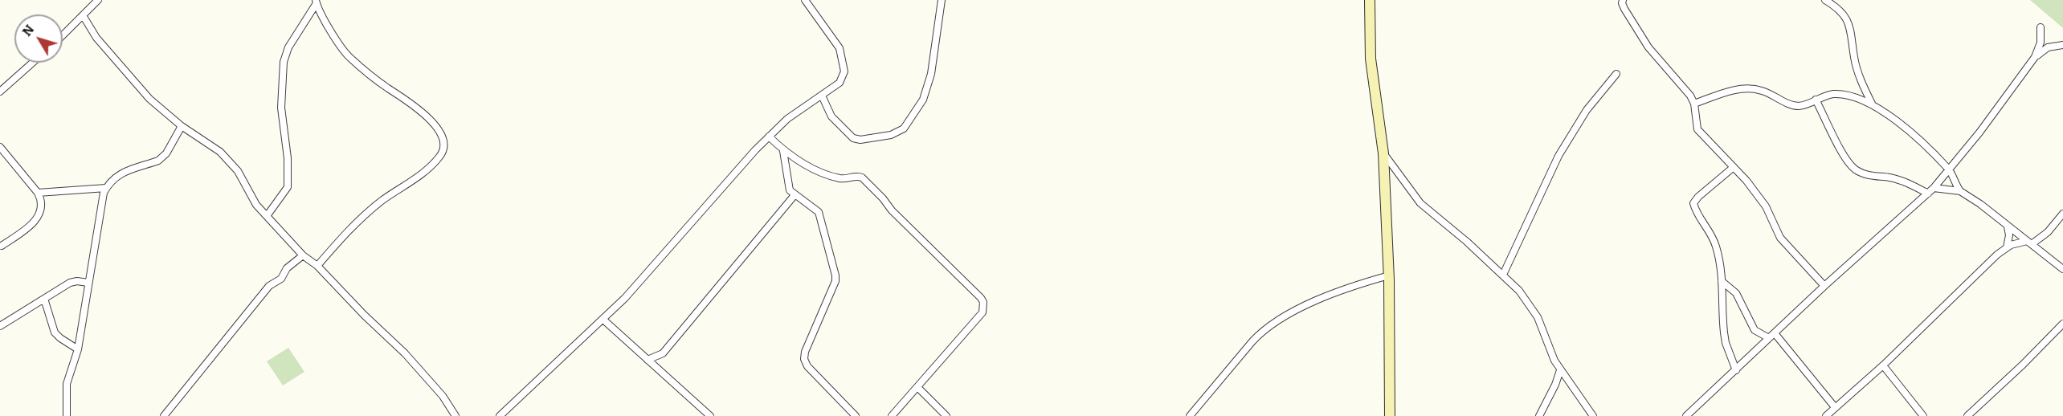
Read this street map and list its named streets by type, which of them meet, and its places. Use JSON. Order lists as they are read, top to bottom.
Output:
{
  "north": "top left"
}
